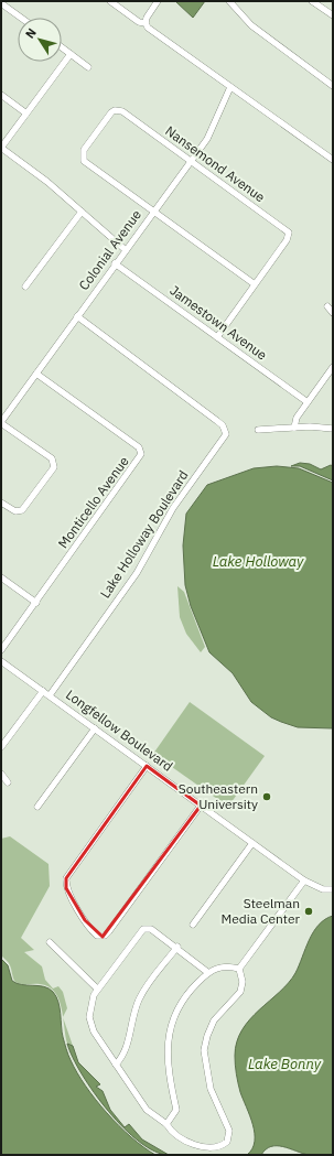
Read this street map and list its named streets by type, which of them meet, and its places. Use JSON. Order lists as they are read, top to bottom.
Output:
{
  "streets": {
    "street": [
      "Nansemond Avenue",
      "Colonial Avenue",
      "Jamestown Avenue",
      "Monticello Avenue",
      "Lake Holloway Boulevard",
      "Longfellow Boulevard"
    ]
  },
  "crossings": [
    ["Nansemond Avenue", "Colonial Avenue"],
    ["Colonial Avenue", "Jamestown Avenue"],
    ["Colonial Avenue", "Monticello Avenue"],
    ["Colonial Avenue", "Lake Holloway Boulevard"],
    ["Lake Holloway Boulevard", "Longfellow Boulevard"]
  ],
  "water": ["Lake Holloway", "Lake Bonny"],
  "places": ["Southeastern University", "Steelman Media Center"],
  "north": "top left"
}
